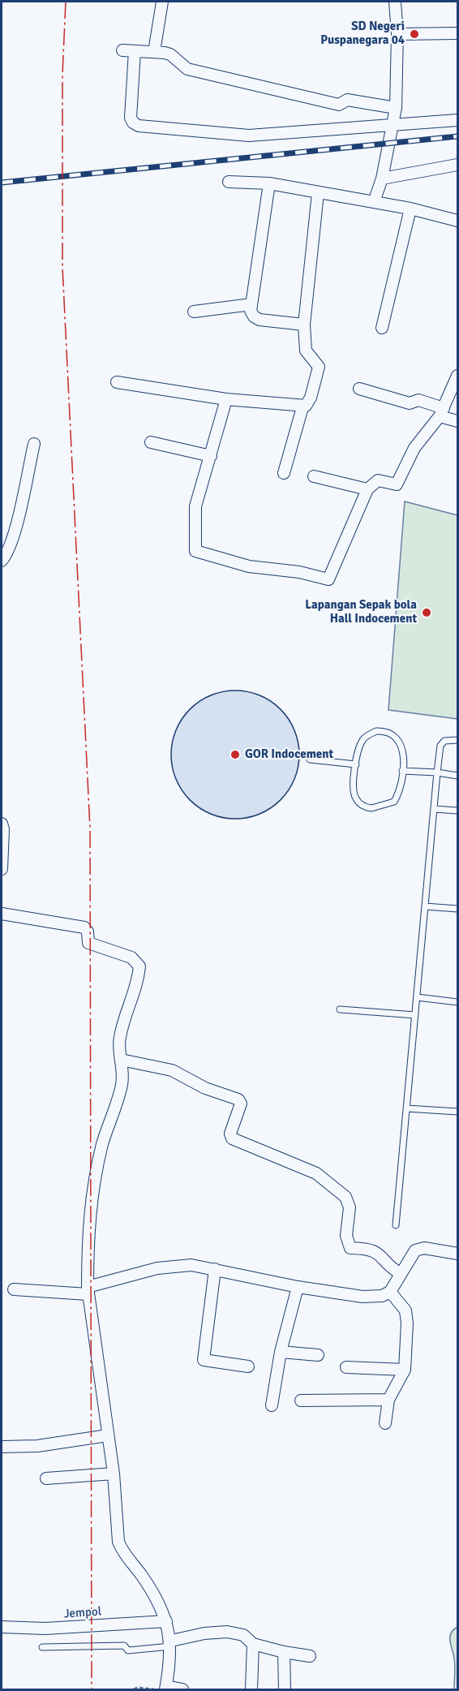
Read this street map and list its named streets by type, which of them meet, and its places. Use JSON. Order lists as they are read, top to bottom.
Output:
{
  "streets": {
    "street": ["Jempol"]
  },
  "places": ["SD Negeri Puspanegara 04", "Lapangan Sepak bola Hall Indocement", "GOR Indocement"]
}
